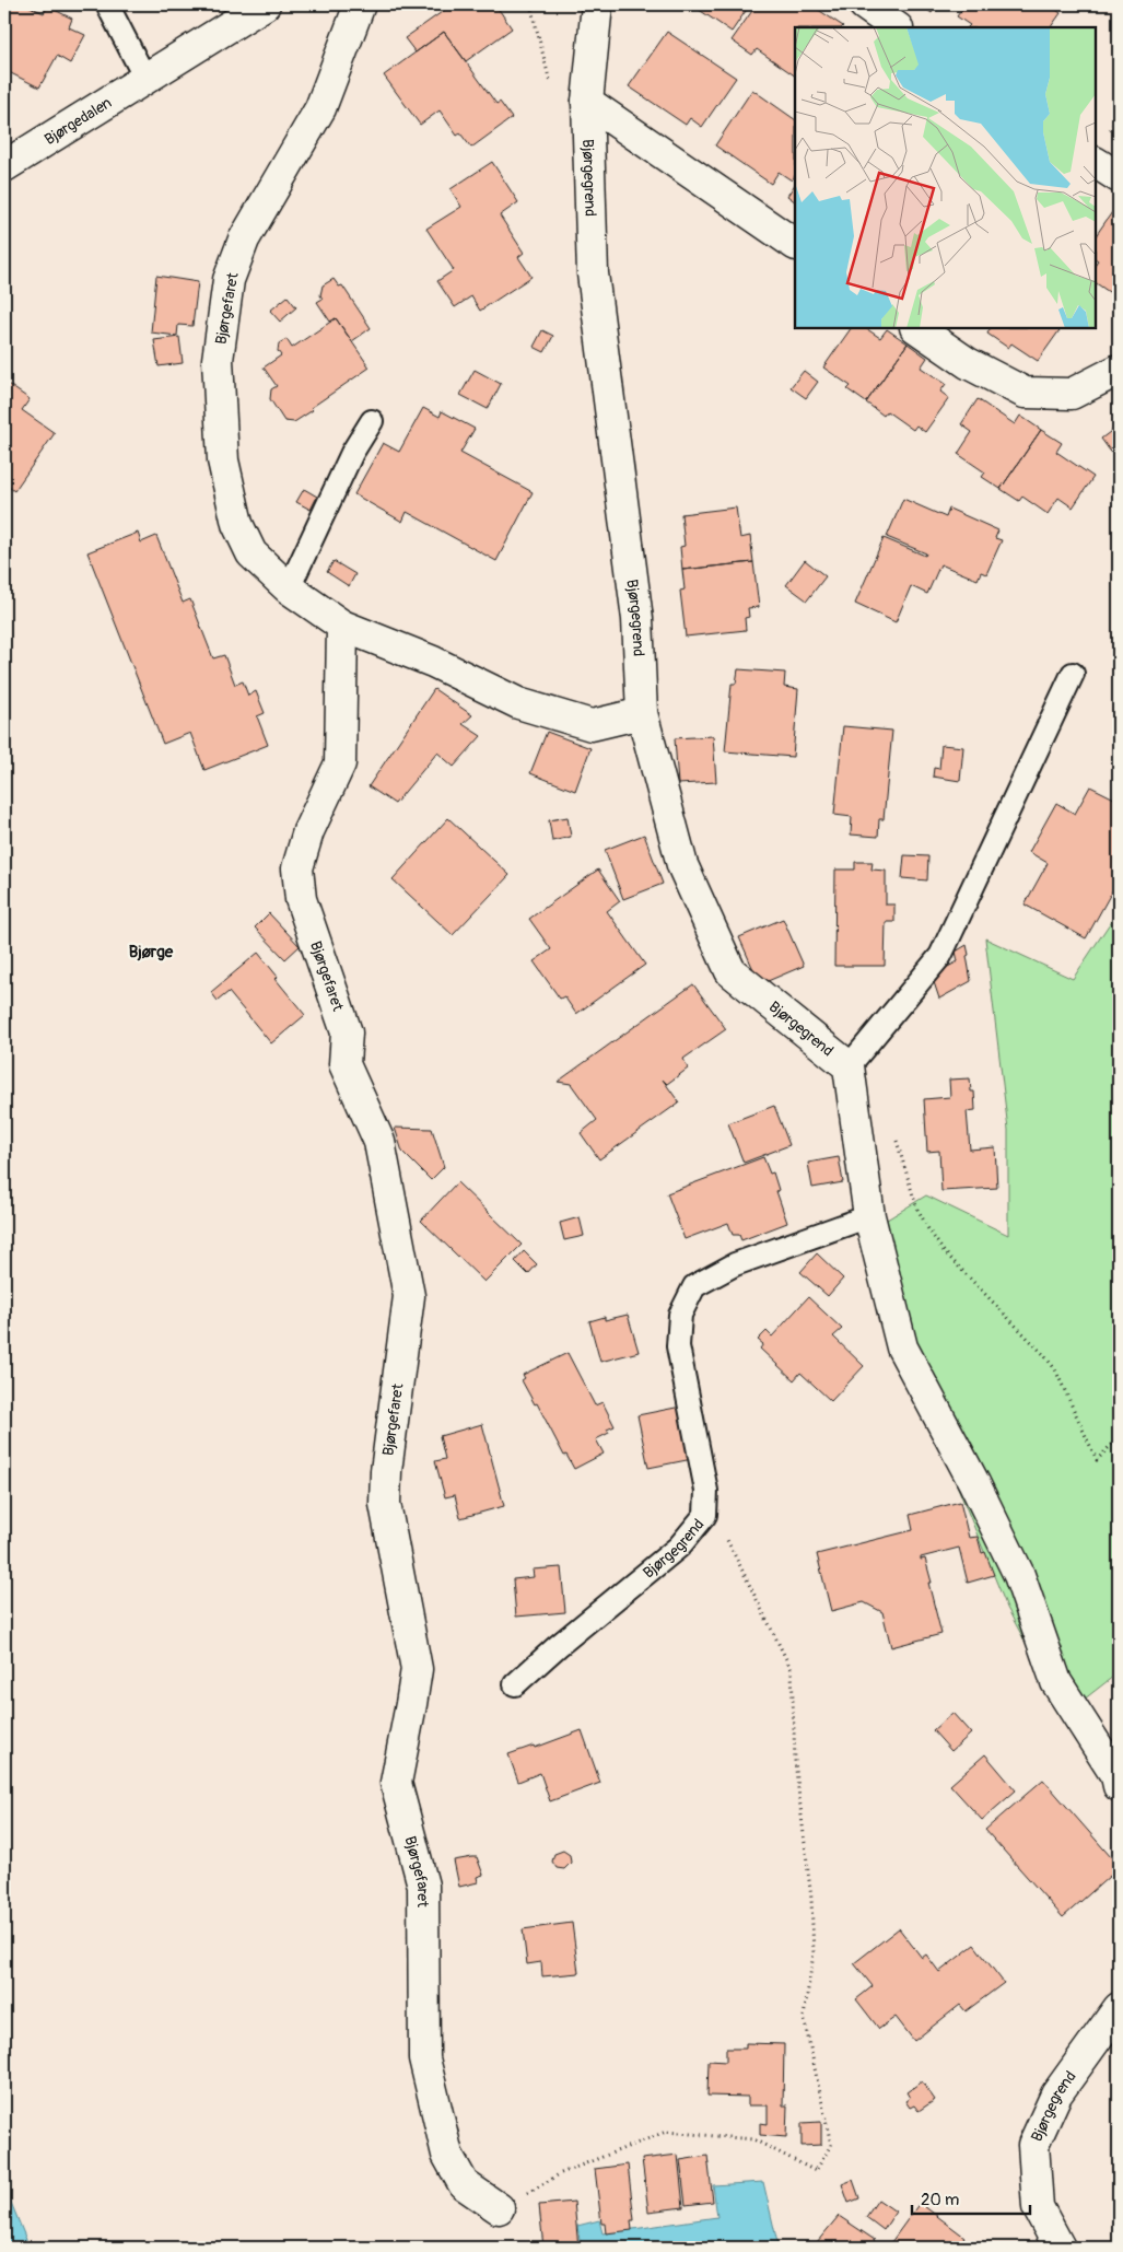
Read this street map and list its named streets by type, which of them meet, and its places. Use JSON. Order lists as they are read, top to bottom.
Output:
{
  "streets": {
    "street": ["Bjørgedalen", "Bjørgegrend", "Bjørgefaret"]
  },
  "crossings": [
    ["Bjørgegrend", "Bjørgefaret"]
  ],
  "districts": ["Bjørge"],
  "scale_bar": "20 m"
}
